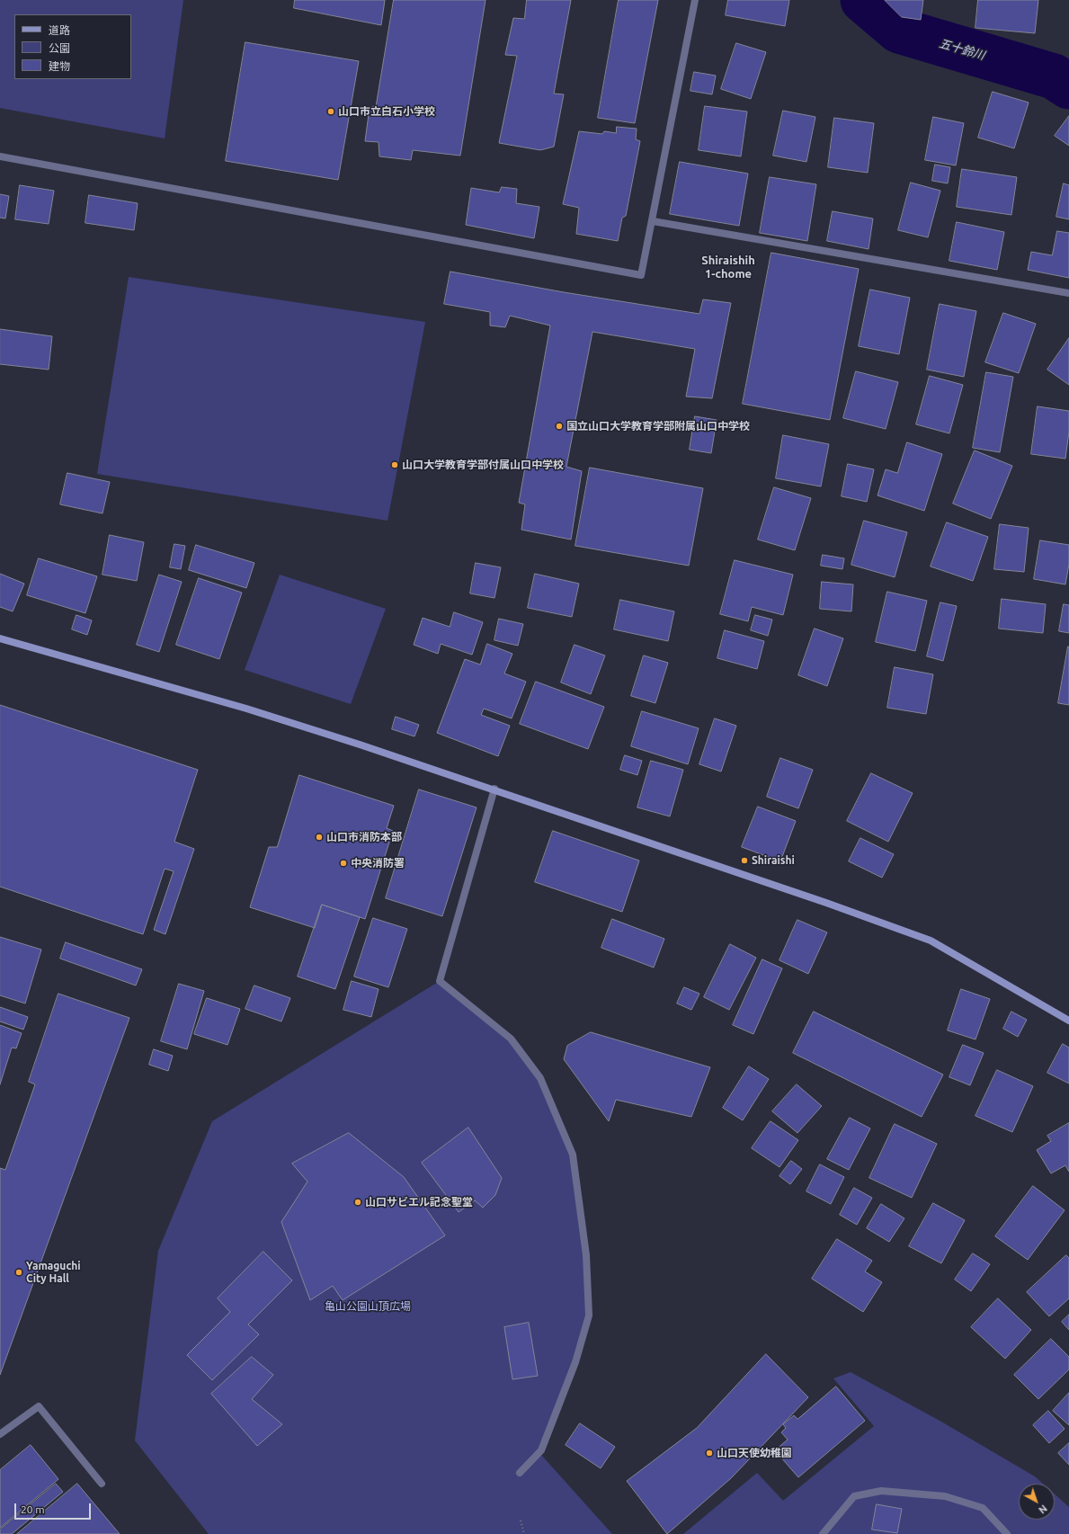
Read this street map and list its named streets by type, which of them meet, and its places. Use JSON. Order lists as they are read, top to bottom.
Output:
{
  "districts": ["Shiraishih 1-chome"],
  "water": ["五十鈴川"],
  "parks": ["亀山公園山頂広場"],
  "places": [
    "山口市立白石小学校",
    "国立山口大学教育学部附属山口中学校",
    "山口大学教育学部付属山口中学校",
    "山口市消防本部",
    "Shiraishi",
    "中央消防署",
    "山口サビエル記念聖堂",
    "Yamaguchi City Hall",
    "山口天使幼稚園"
  ],
  "legend": ["道路", "公園", "建物"],
  "scale_bar": "20 m",
  "north": "bottom right"
}
